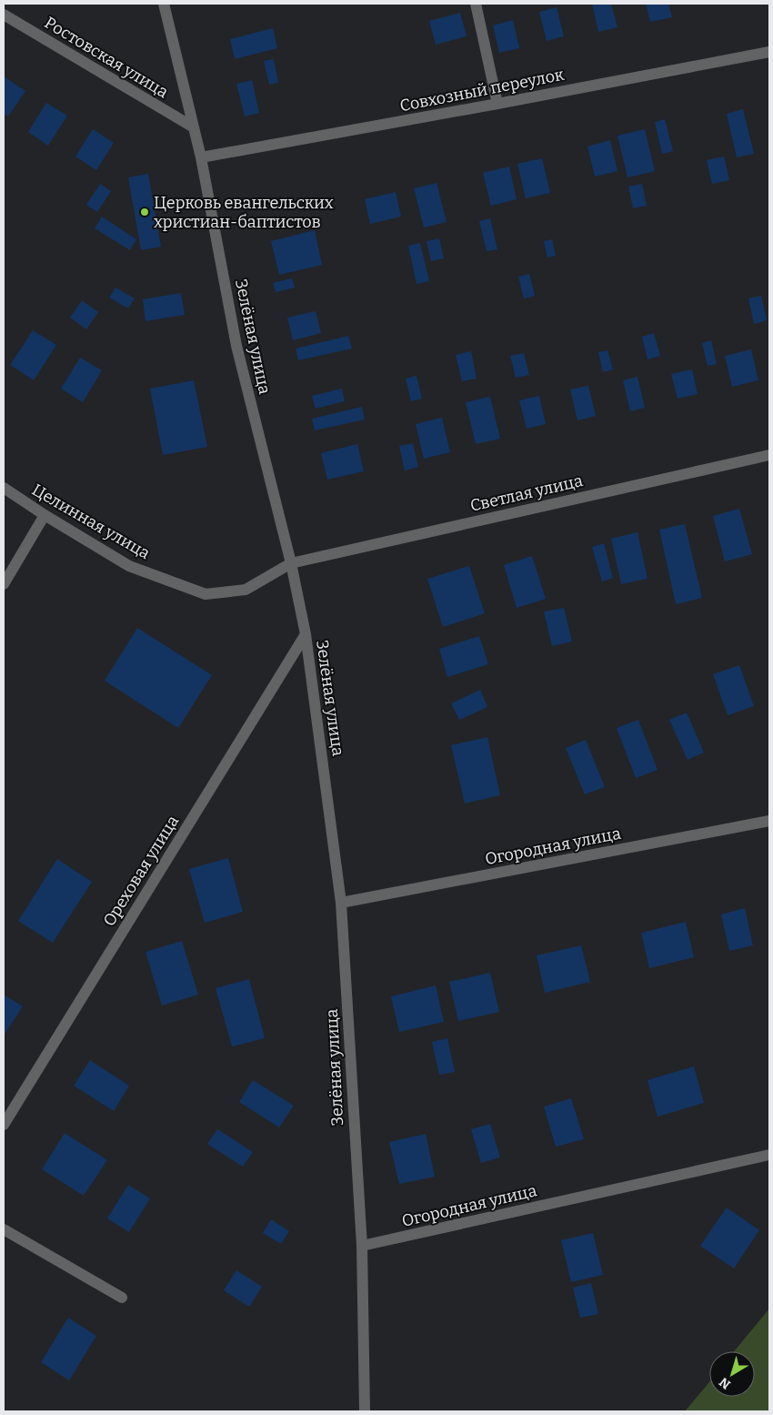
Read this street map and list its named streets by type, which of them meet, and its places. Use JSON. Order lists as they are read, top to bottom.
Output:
{
  "streets": {
    "street": [
      "Ростовская улица",
      "Совхозный переулок",
      "Зелёная улица",
      "Светлая улица",
      "Целинная улица",
      "Огородная улица",
      "Ореховая улица"
    ]
  },
  "crossings": [
    ["Ростовская улица", "Зелёная улица"],
    ["Совхозный переулок", "Зелёная улица"],
    ["Зелёная улица", "Светлая улица"],
    ["Зелёная улица", "Целинная улица"],
    ["Зелёная улица", "Огородная улица"],
    ["Зелёная улица", "Ореховая улица"],
    ["Светлая улица", "Целинная улица"]
  ],
  "places": ["Церковь евангельских христиан-баптистов"],
  "north": "bottom left"
}
